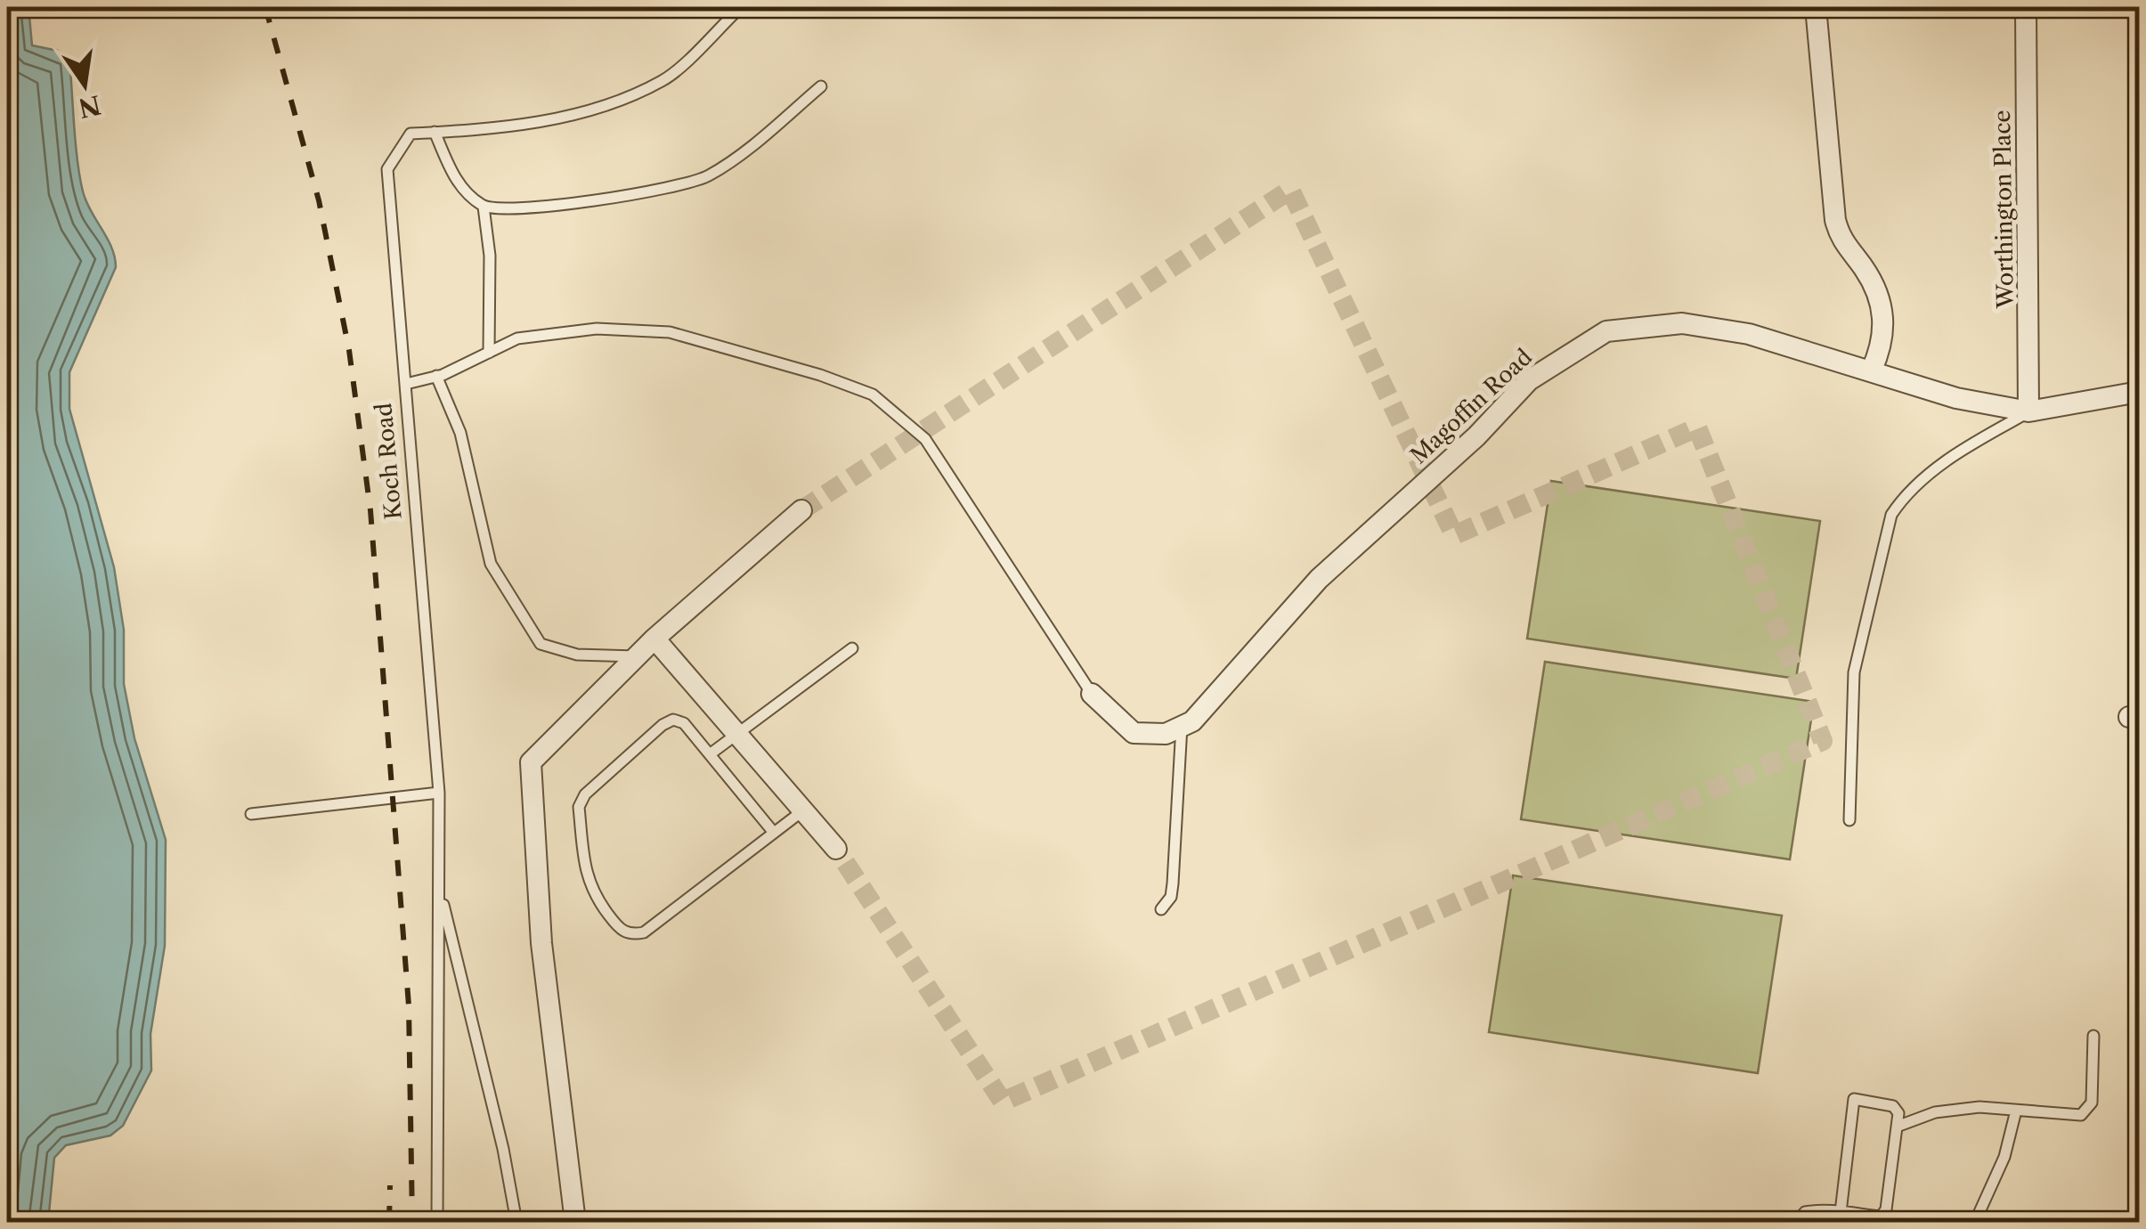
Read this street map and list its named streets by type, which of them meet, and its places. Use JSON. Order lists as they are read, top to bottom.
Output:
{
  "streets": {
    "street": ["Worthington Place", "Magoffin Road"],
    "lane": ["Koch Road"]
  },
  "crossings": [
    ["Worthington Place", "Magoffin Road"]
  ],
  "north": "bottom"
}
